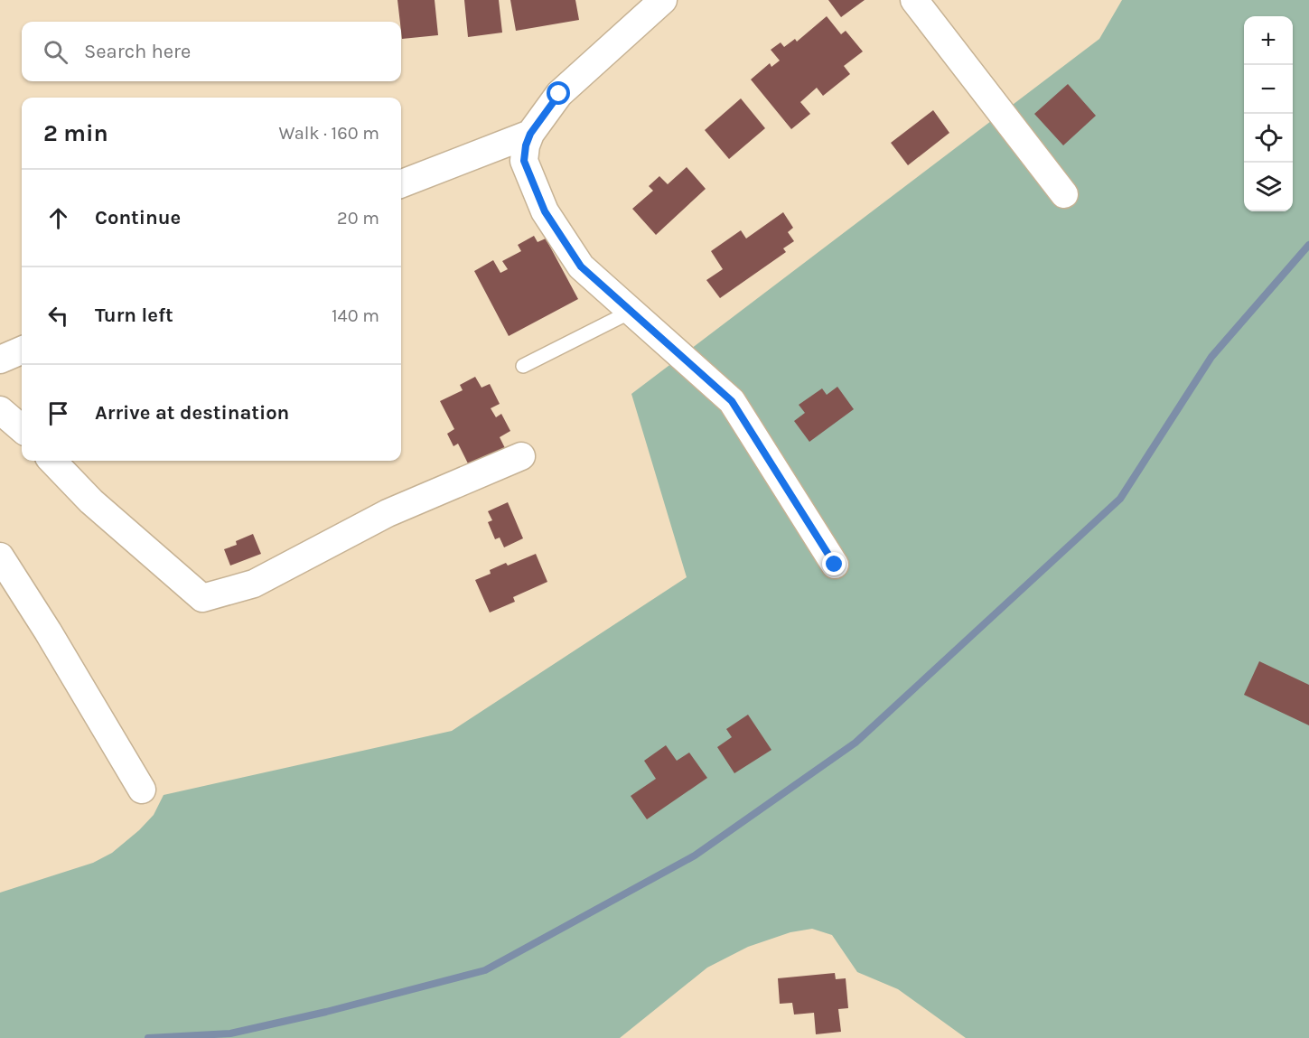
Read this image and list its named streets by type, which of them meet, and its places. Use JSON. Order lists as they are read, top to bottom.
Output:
{
  "page": {
    "map_buttons": ["+", "−"],
    "search": "Search here",
    "heading": ["2 min", "Walk · 160 m"],
    "list": [
      ["Continue", "20 m"],
      ["Turn left", "140 m"],
      "Arrive at destination"
    ]
  }
}
